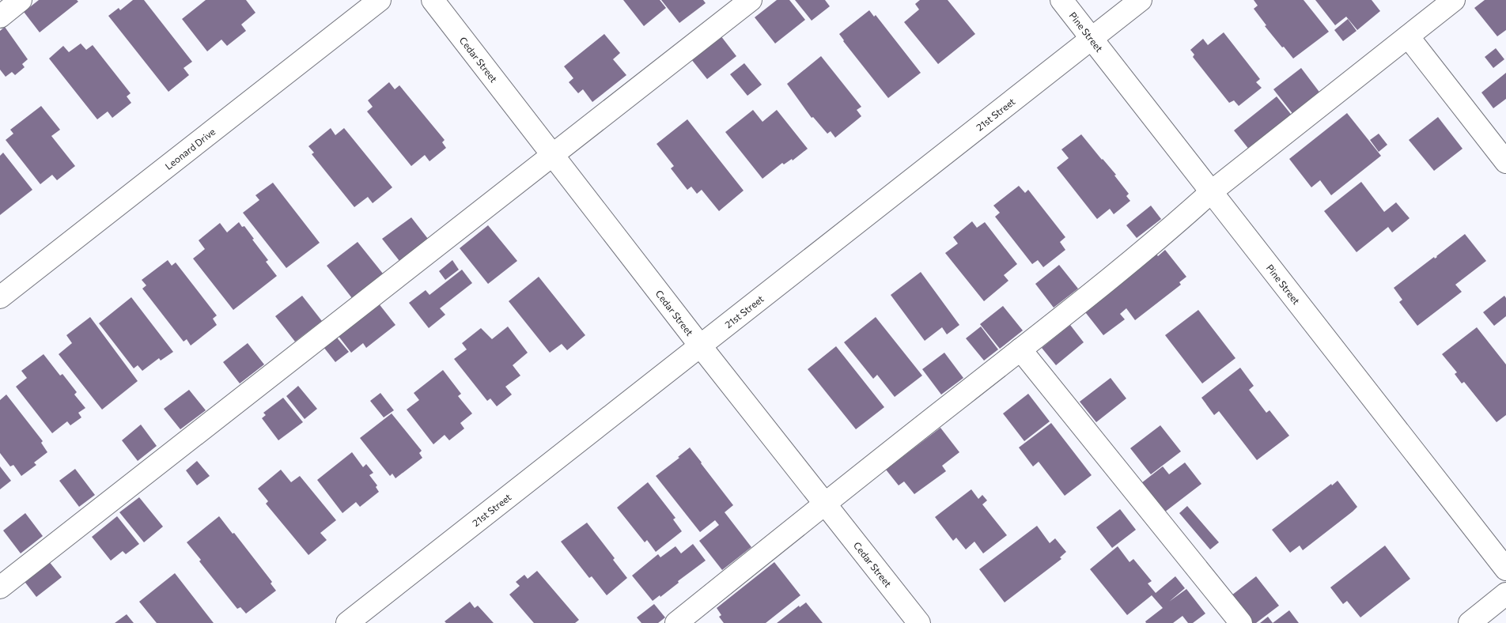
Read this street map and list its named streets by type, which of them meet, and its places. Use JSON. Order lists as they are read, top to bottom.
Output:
{
  "streets": {
    "street": [
      "Pine Street",
      "Cedar Street",
      "21st Street",
      "Leonard Drive"
    ]
  },
  "crossings": [
    ["Pine Street", "21st Street"],
    ["Cedar Street", "21st Street"]
  ]
}
